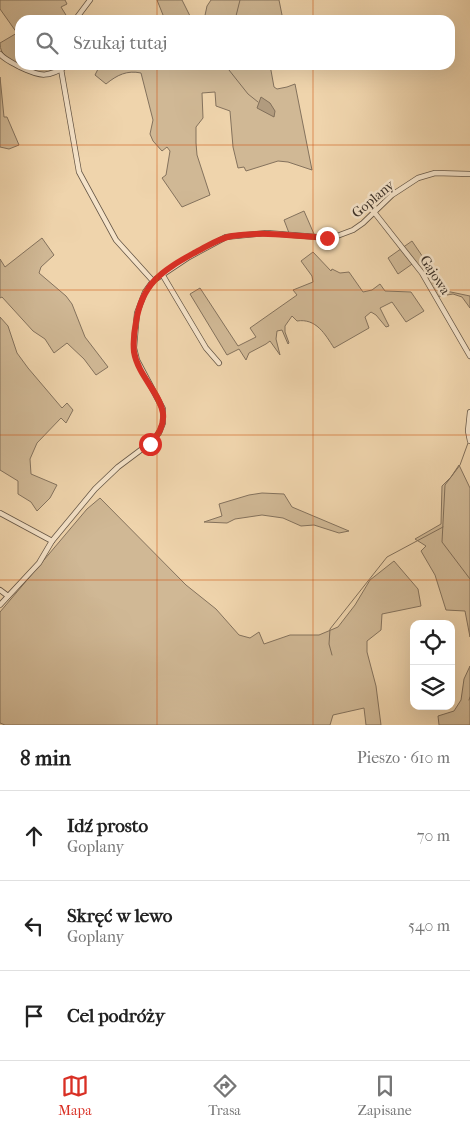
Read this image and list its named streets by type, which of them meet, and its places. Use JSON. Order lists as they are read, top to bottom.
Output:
{
  "streets": {
    "street": ["Goplany", "Gajowa"]
  },
  "crossings": [
    ["Goplany", "Gajowa"]
  ],
  "page": {
    "search": "Szukaj tutaj",
    "heading": ["8 min", "Pieszo · 610 m"],
    "list": [
      ["Idź prosto", "Goplany", "70 m"],
      ["Skręć w lewo", "Goplany", "540 m"],
      "Cel podróży"
    ],
    "nav": ["Mapa", "Trasa", "Zapisane"]
  }
}
